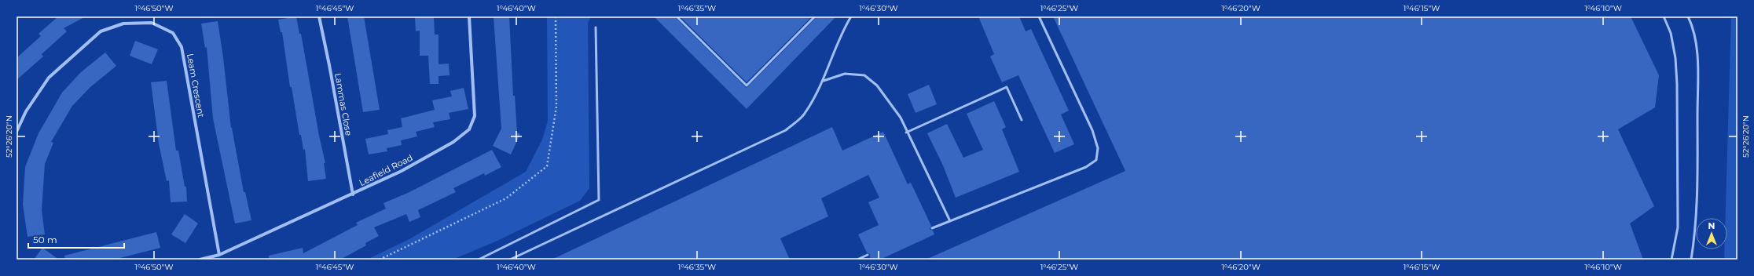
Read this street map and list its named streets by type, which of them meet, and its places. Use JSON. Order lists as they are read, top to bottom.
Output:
{
  "streets": {
    "street": ["Leam Crescent", "Lammas Close", "Leafield Road"]
  },
  "crossings": [
    ["Leam Crescent", "Leafield Road"],
    ["Lammas Close", "Leafield Road"]
  ],
  "scale_bar": "50 m",
  "north": "top",
  "coordinates": [
    "1°46'50\"W",
    "1°46'45\"W",
    "1°46'40\"W",
    "1°46'35\"W",
    "1°46'30\"W",
    "1°46'25\"W",
    "1°46'20\"W",
    "1°46'15\"W",
    "1°46'10\"W",
    "52°26'20\"N"
  ]
}
